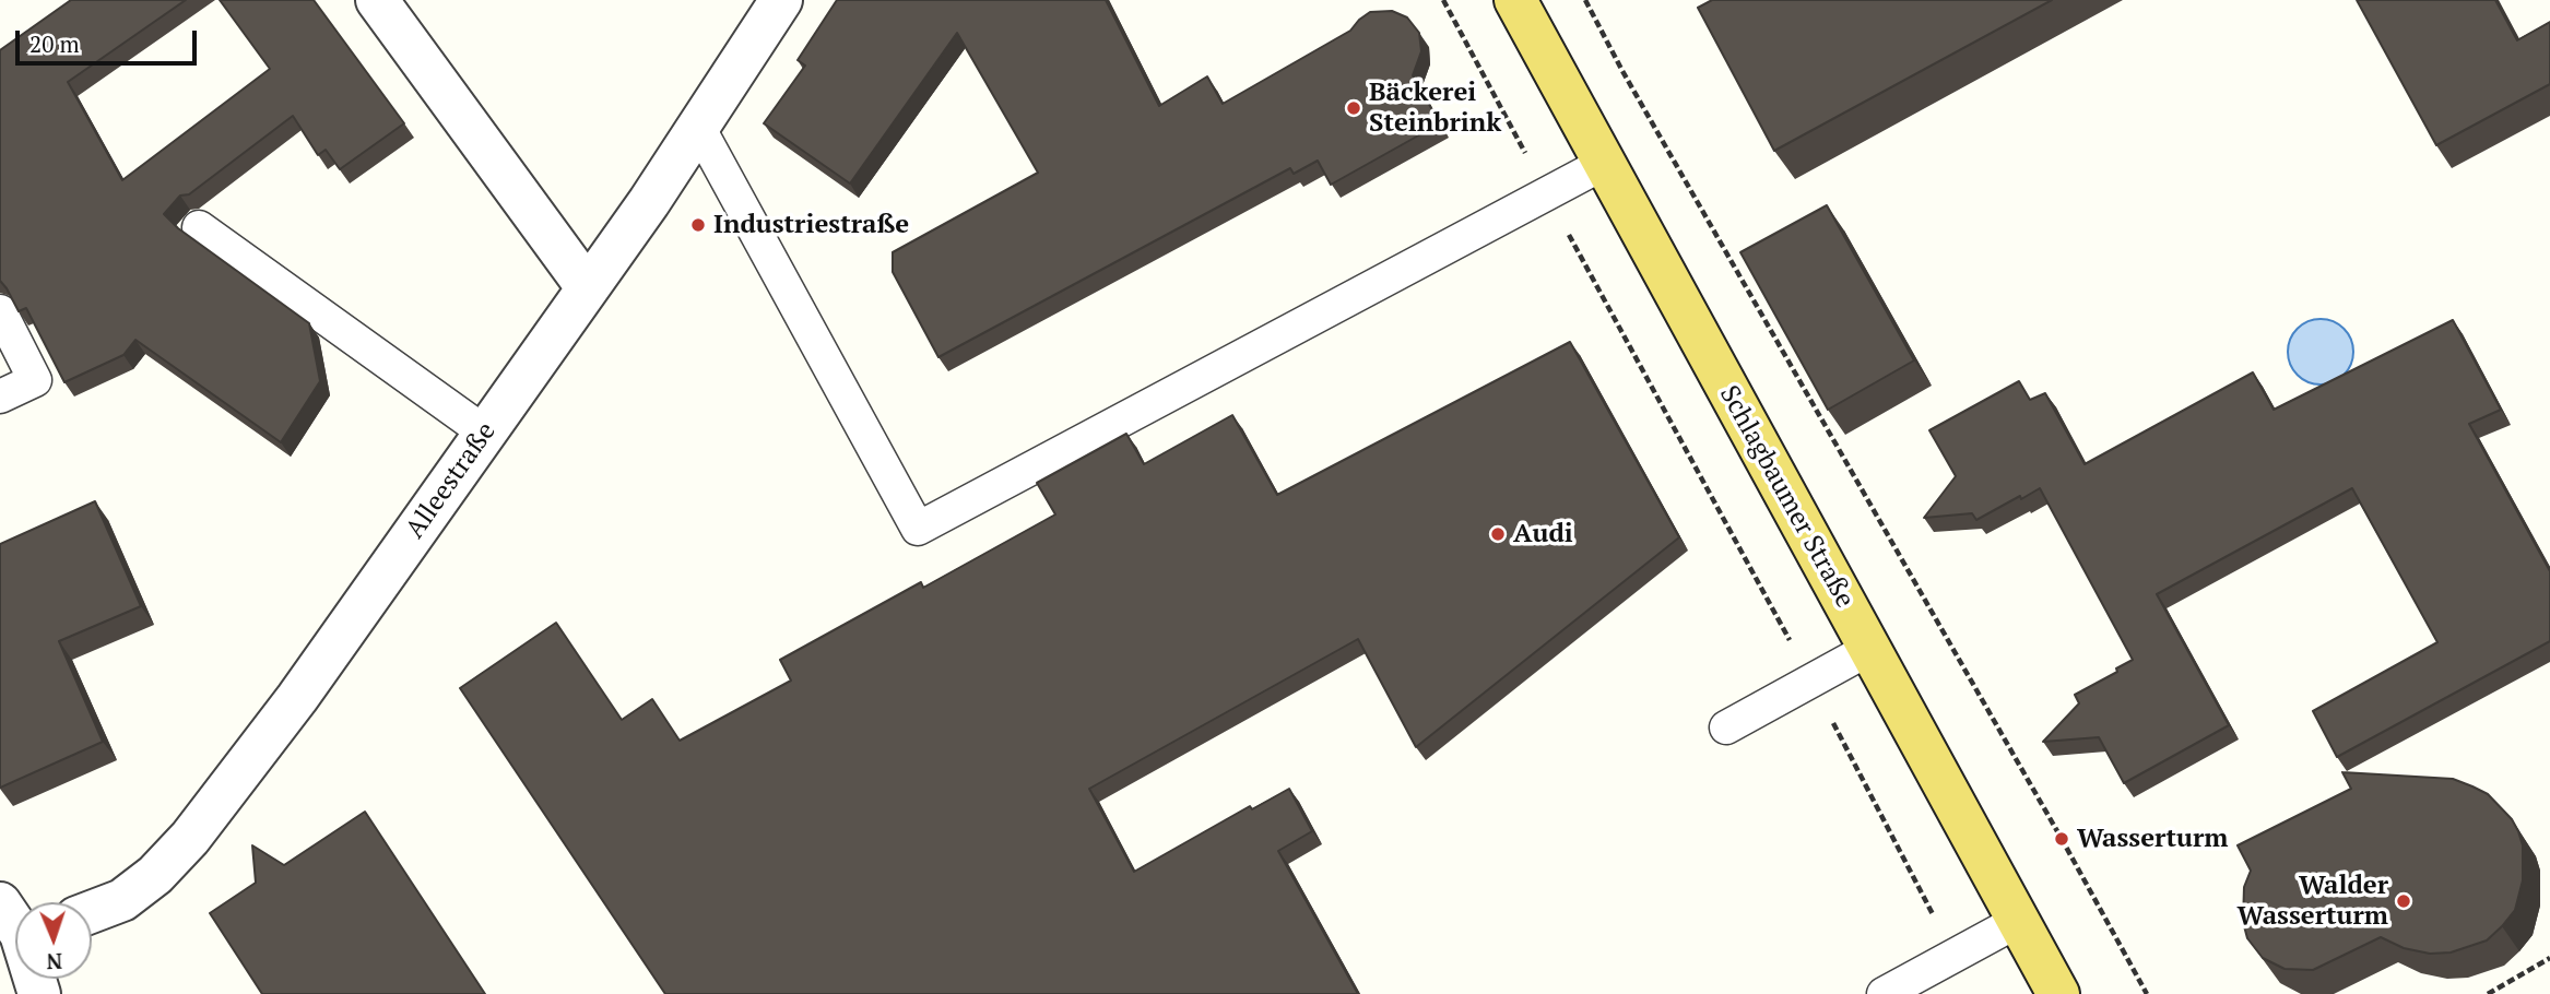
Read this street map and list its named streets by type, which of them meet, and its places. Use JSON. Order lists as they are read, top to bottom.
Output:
{
  "streets": {
    "main road": ["Schlagbaumer Straße"],
    "street": ["Alleestraße"]
  },
  "places": [
    "Bäckerei Steinbrink",
    "Industriestraße",
    "Audi",
    "Wasserturm",
    "Walder Wasserturm"
  ],
  "scale_bar": "20 m",
  "north": "bottom"
}
